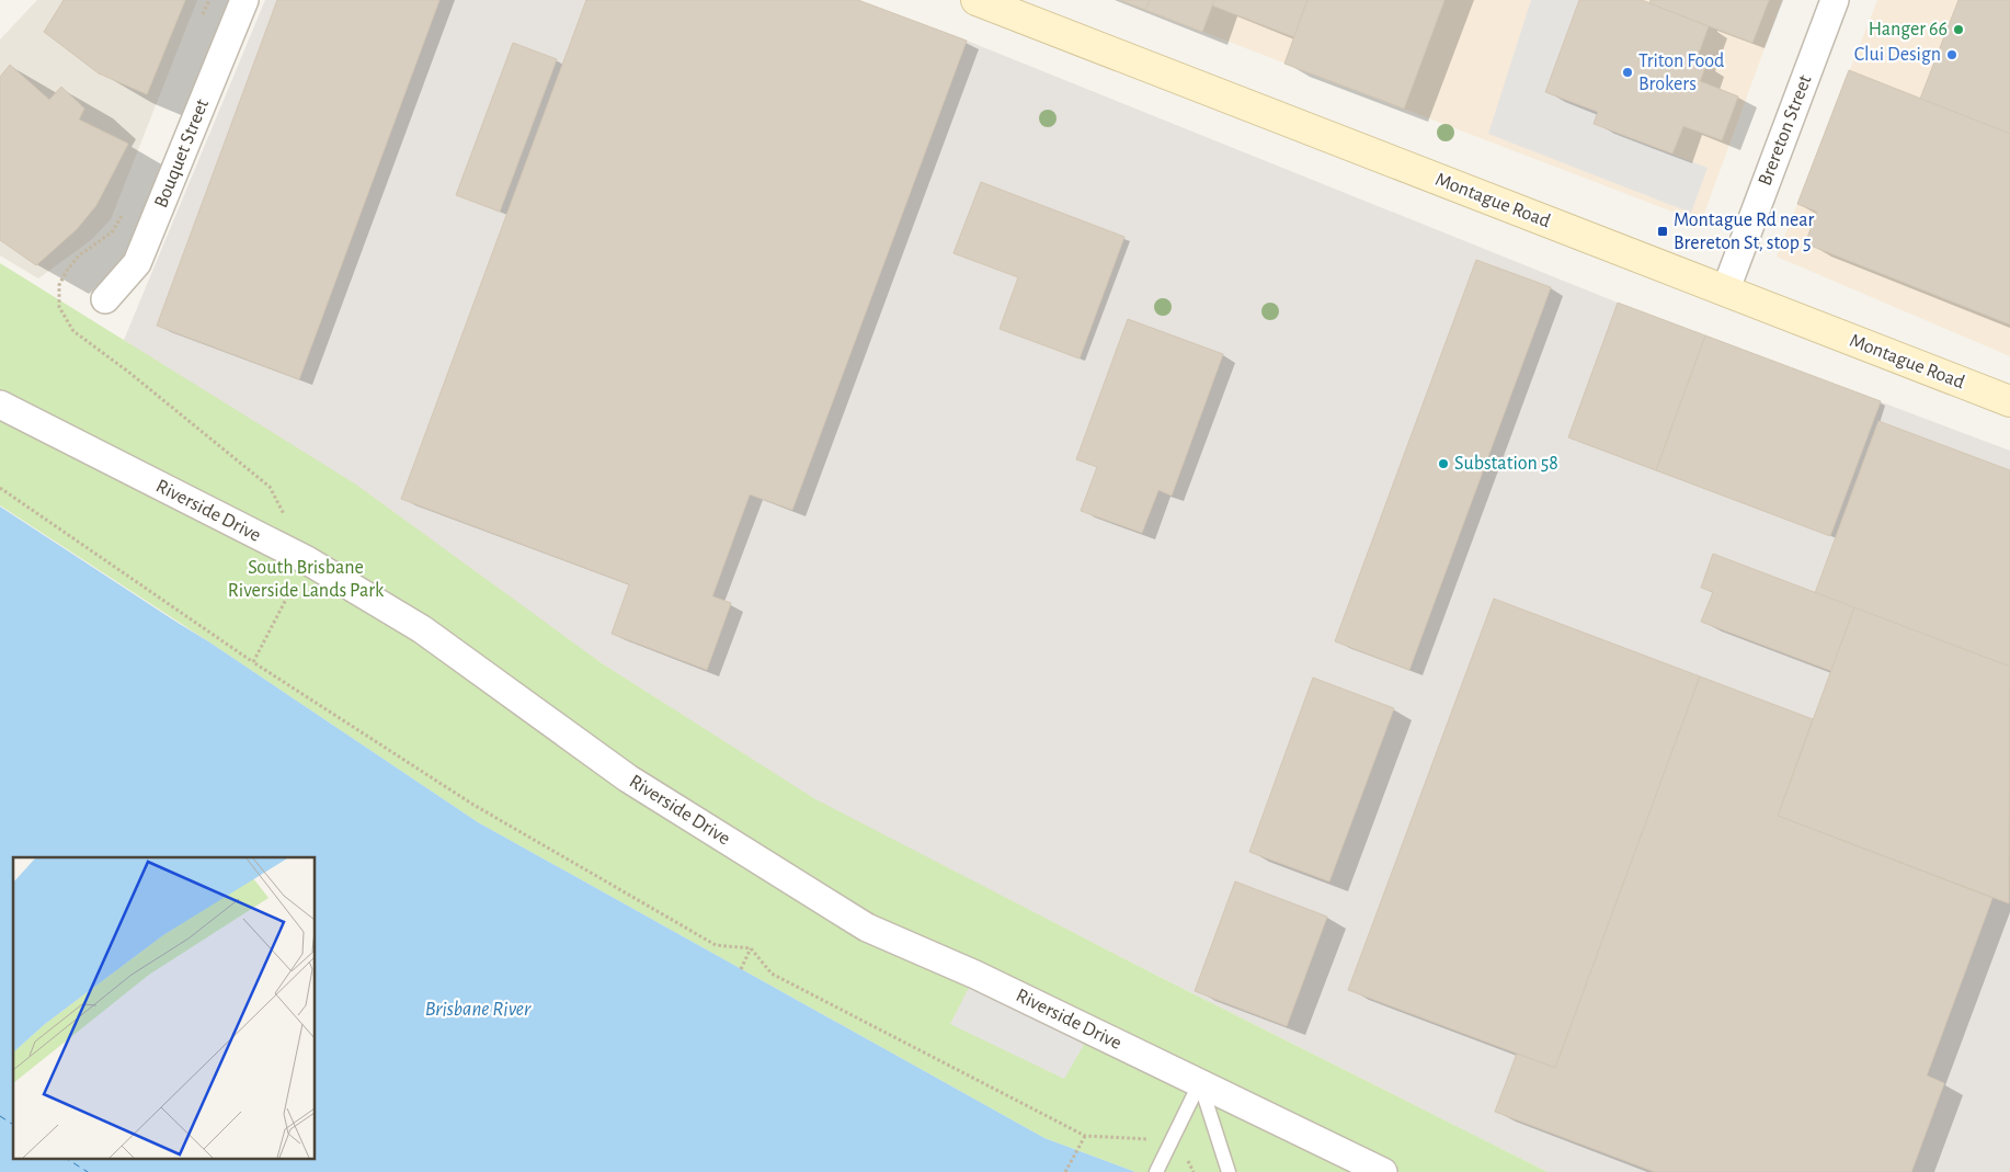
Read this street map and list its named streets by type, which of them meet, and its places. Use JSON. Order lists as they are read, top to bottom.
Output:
{
  "streets": {
    "street": [
      "Brereton Street",
      "Bouquet Street",
      "Montague Road",
      "Riverside Drive"
    ]
  },
  "crossings": [
    ["Brereton Street", "Montague Road"]
  ],
  "water": ["Brisbane River"],
  "parks": ["South Brisbane Riverside Lands Park"],
  "places": {
    "other": [
      "Hanger 66",
      "Clui Design",
      "Triton Food Brokers",
      "Substation 58"
    ],
    "transit": ["Montague Rd near Brereton St, stop 5"]
  }
}
